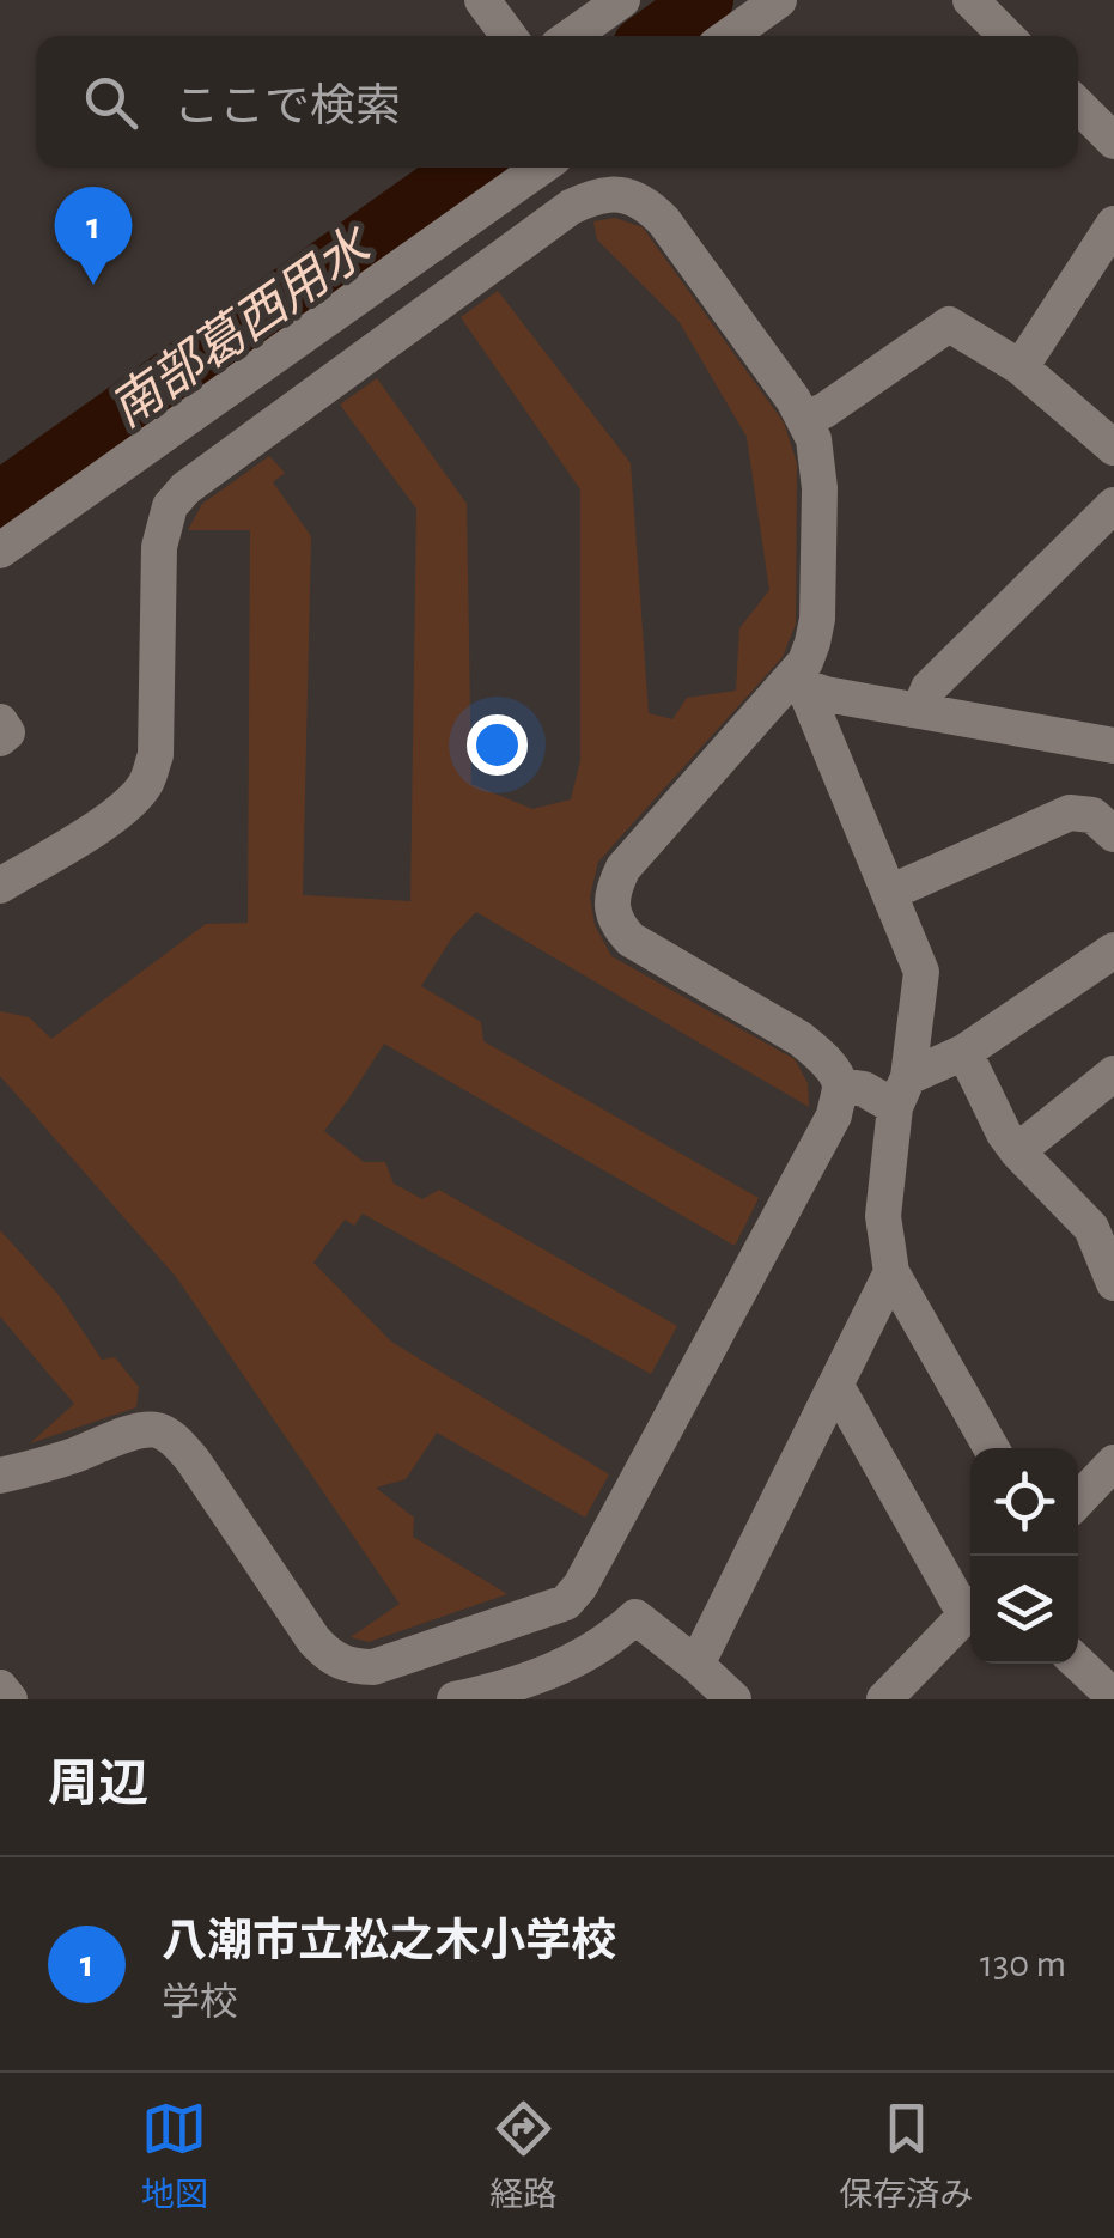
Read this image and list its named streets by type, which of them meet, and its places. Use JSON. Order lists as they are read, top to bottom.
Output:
{
  "water": ["南部葛西用水"],
  "page": {
    "search": "ここで検索",
    "pins": "1",
    "heading": "周辺",
    "list": [
      {
        "mark": "1",
        "name": "八潮市立松之木小学校",
        "note": "学校",
        "value": "130 m"
      }
    ],
    "nav": ["地図", "経路", "保存済み"]
  }
}
